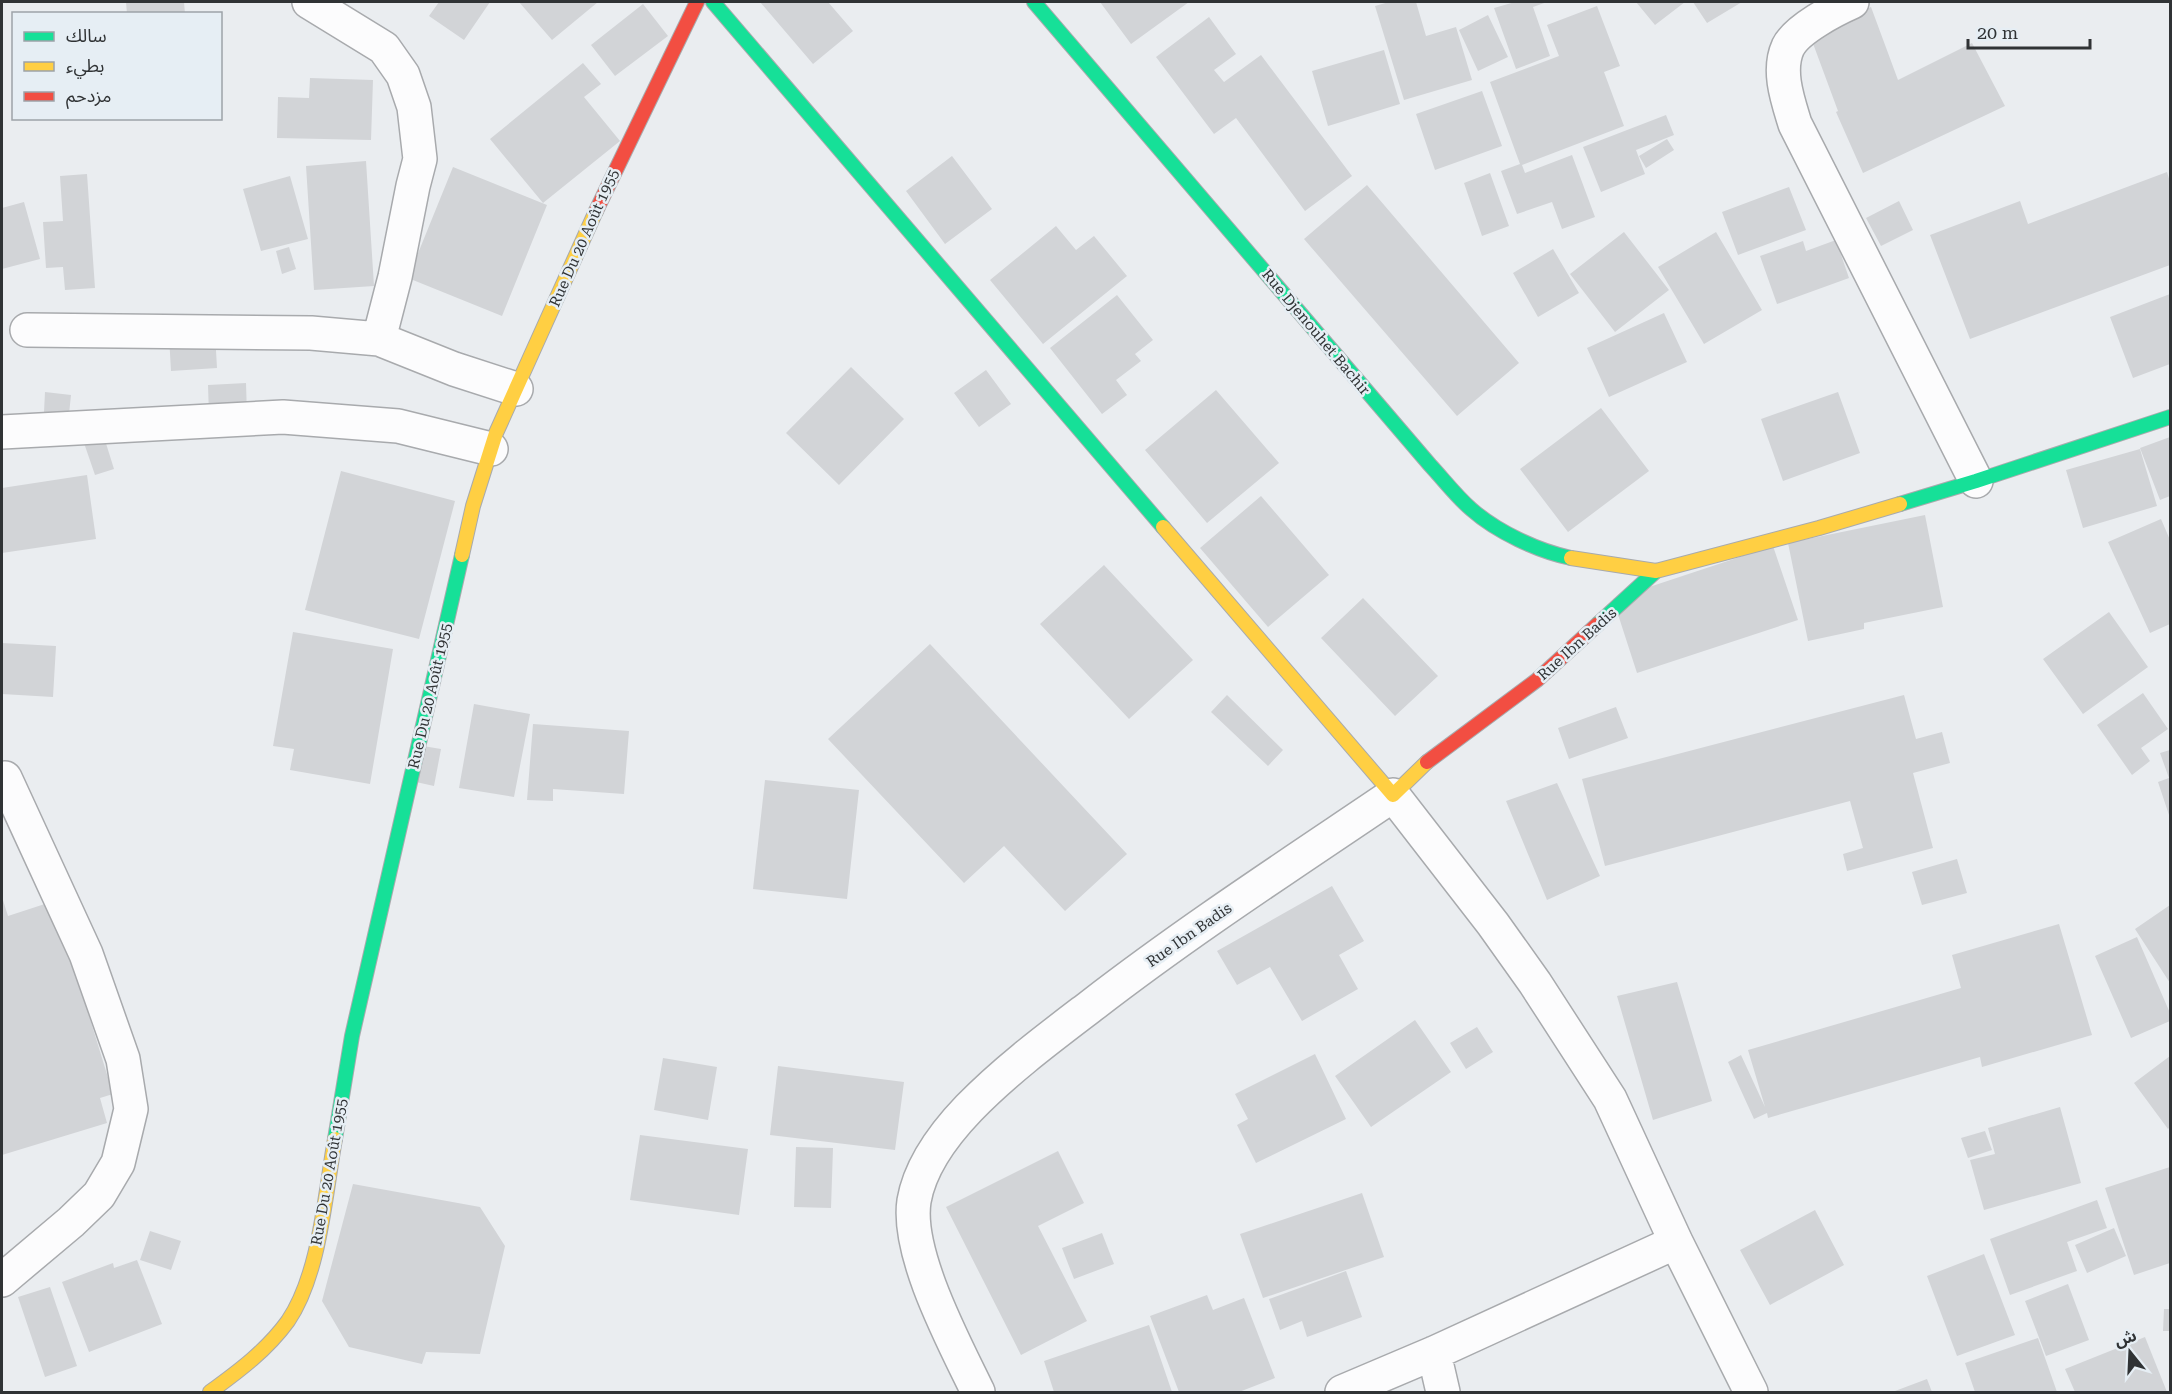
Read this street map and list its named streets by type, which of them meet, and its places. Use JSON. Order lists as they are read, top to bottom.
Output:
{
  "streets": {
    "street": ["Rue Du 20 Août 1955", "Rue Djenouhet Bachir", "Rue Ibn Badis"]
  },
  "crossings": [
    ["Rue Djenouhet Bachir", "Rue Ibn Badis"]
  ],
  "legend": ["سالك", "بطيء", "مزدحم"],
  "scale_bar": "20 m",
  "north": "top"
}
